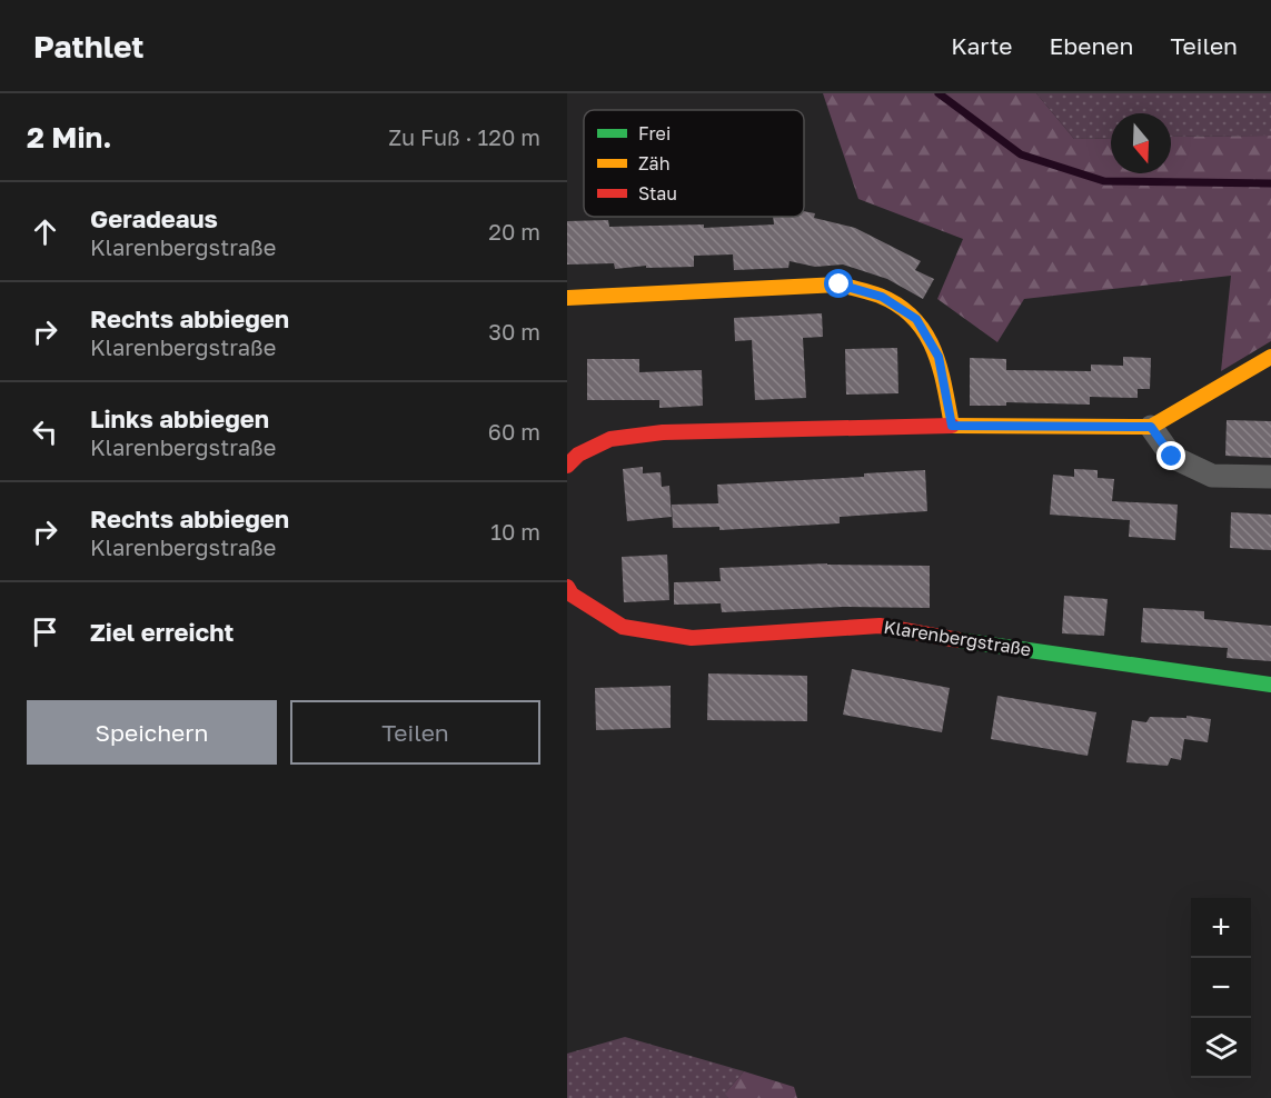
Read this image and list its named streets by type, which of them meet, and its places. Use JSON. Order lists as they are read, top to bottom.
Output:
{
  "streets": {
    "street": ["Klarenbergstraße"]
  },
  "legend": ["Frei", "Zäh", "Stau"],
  "north": "bottom",
  "page": {
    "header": "Pathlet",
    "nav": ["Karte", "Ebenen", "Teilen"],
    "heading": ["2 Min.", "Zu Fuß · 120 m"],
    "list": [
      ["Geradeaus", "Klarenbergstraße", "20 m"],
      ["Rechts abbiegen", "Klarenbergstraße", "30 m"],
      ["Links abbiegen", "Klarenbergstraße", "60 m"],
      ["Rechts abbiegen", "Klarenbergstraße", "10 m"],
      "Ziel erreicht"
    ],
    "buttons": ["Speichern", "Teilen"],
    "map_buttons": ["+", "−"]
  }
}
